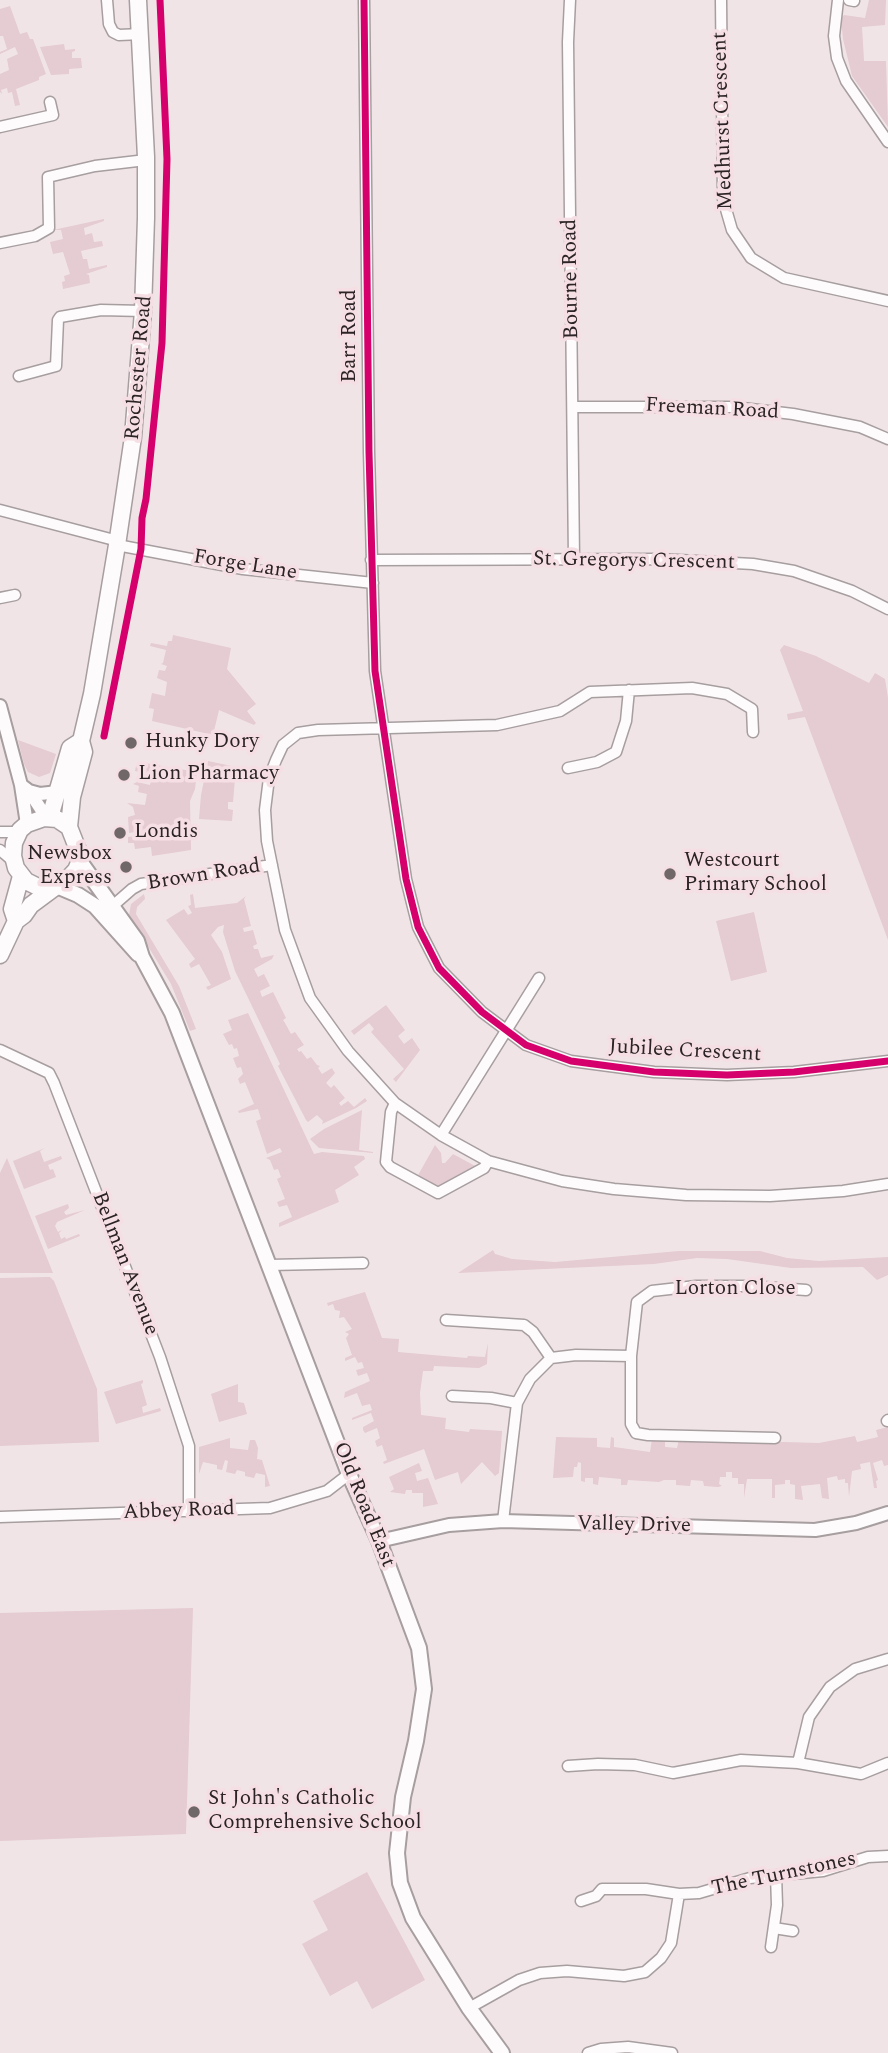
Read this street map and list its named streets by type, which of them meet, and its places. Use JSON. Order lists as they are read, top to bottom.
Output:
{
  "streets": {
    "main road": ["Rochester Road", "Old Road East"],
    "street": [
      "Medhurst Crescent",
      "Bourne Road",
      "Barr Road",
      "Freeman Road",
      "St. Gregorys Crescent",
      "Forge Lane",
      "Brown Road",
      "Jubilee Crescent",
      "Bellman Avenue",
      "Lorton Close",
      "Abbey Road",
      "Valley Drive",
      "The Turnstones"
    ]
  },
  "crossings": [
    ["Bourne Road", "Freeman Road"],
    ["Bourne Road", "St. Gregorys Crescent"],
    ["Barr Road", "St. Gregorys Crescent"],
    ["Barr Road", "Forge Lane"],
    ["Barr Road", "Jubilee Crescent"],
    ["Rochester Road", "Forge Lane"],
    ["Rochester Road", "Old Road East"],
    ["Brown Road", "Old Road East"],
    ["Bellman Avenue", "Abbey Road"],
    ["Old Road East", "Abbey Road"],
    ["Old Road East", "Valley Drive"]
  ],
  "places": [
    "Hunky Dory",
    "Lion Pharmacy",
    "Londis",
    "Newsbox Express",
    "Westcourt Primary School",
    "St John's Catholic Comprehensive School"
  ]
}
